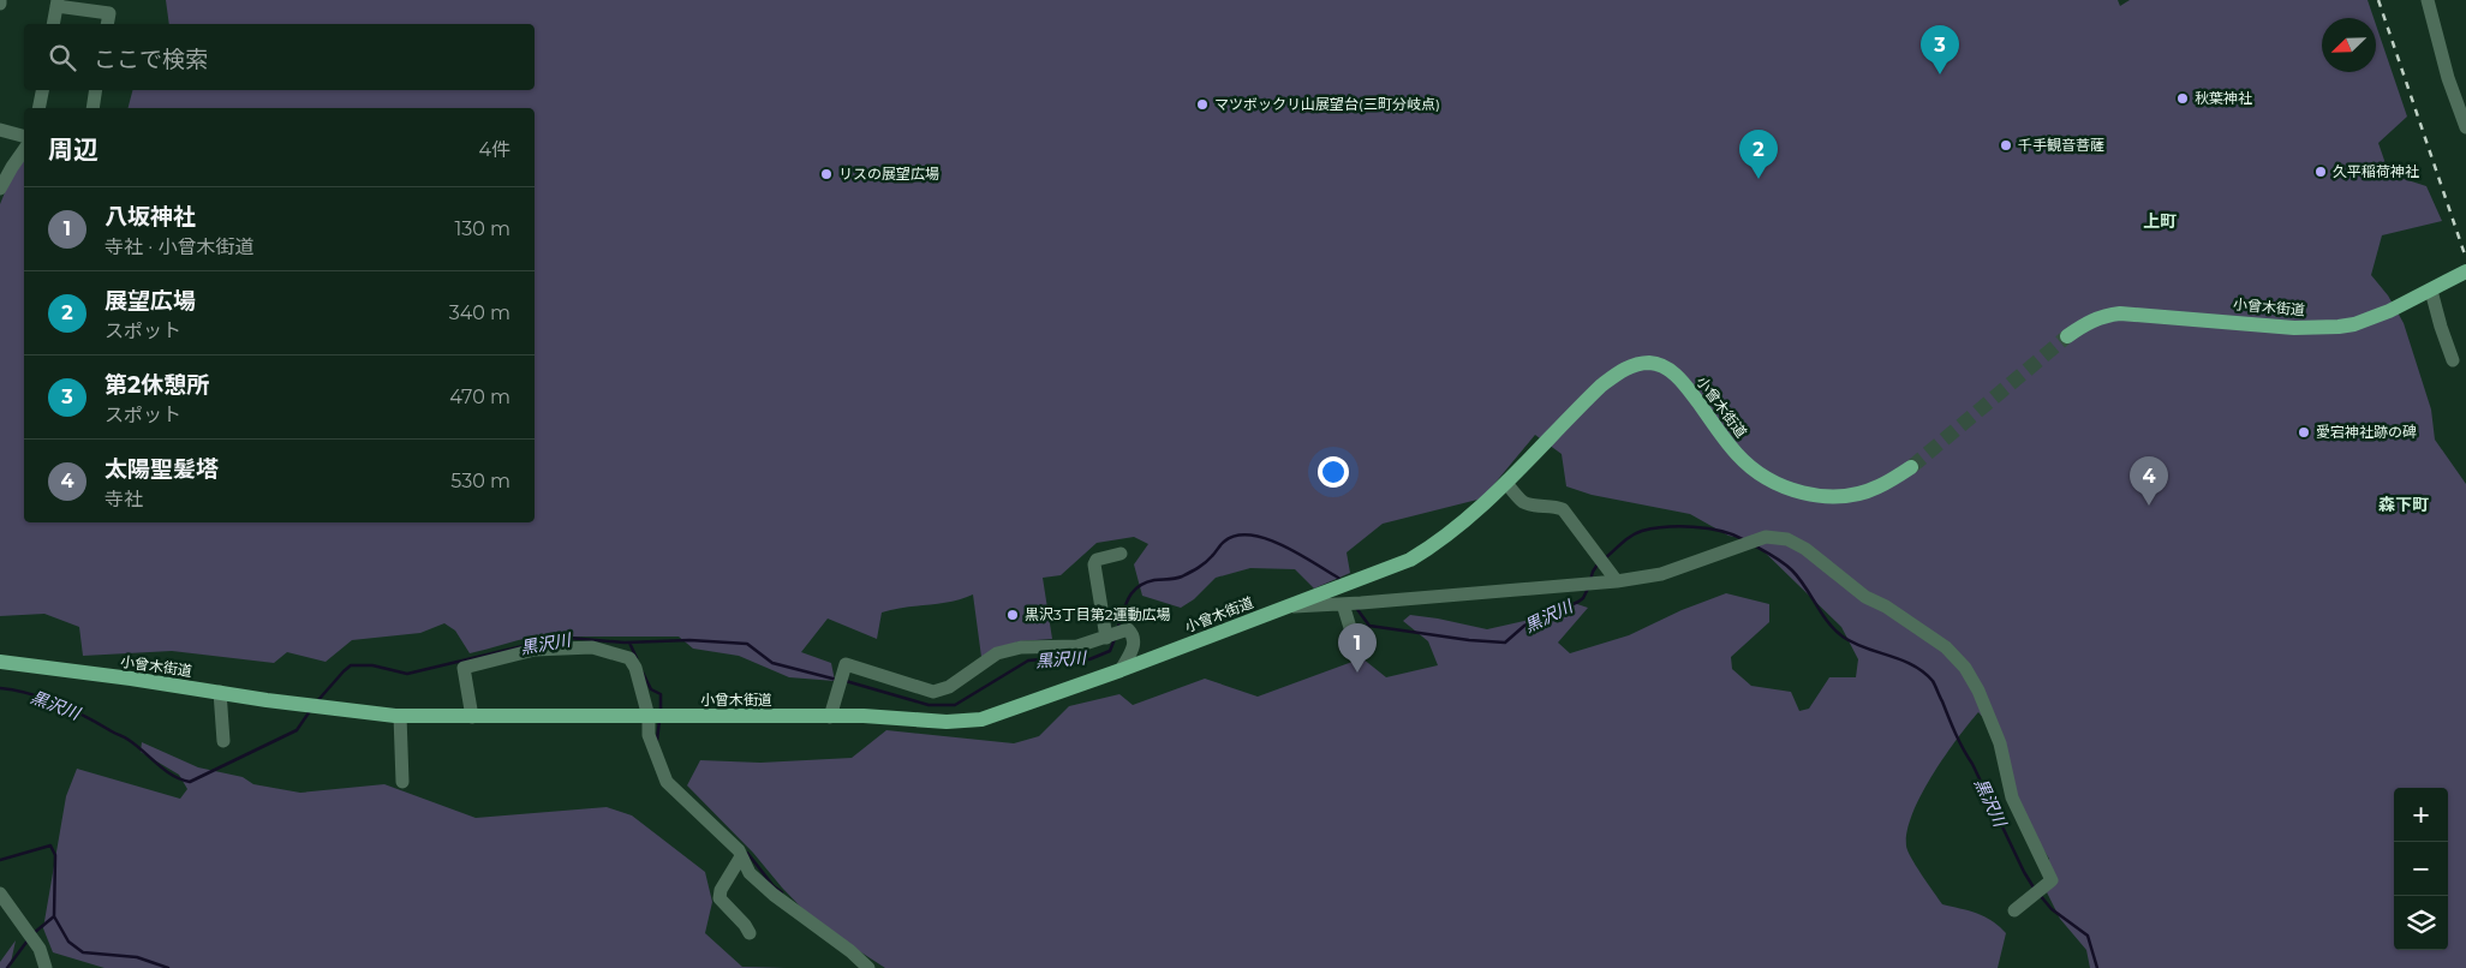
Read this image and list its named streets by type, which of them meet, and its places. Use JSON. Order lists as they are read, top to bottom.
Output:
{
  "streets": {
    "main road": ["小曾木街道"]
  },
  "districts": ["上町", "森下町"],
  "water": ["黒沢川"],
  "places": [
    "秋葉神社",
    "マツボックリ山展望台(三町分岐点)",
    "千手観音菩薩",
    "久平稲荷神社",
    "リスの展望広場",
    "愛宕神社跡の碑",
    "黒沢3丁目第2運動広場"
  ],
  "north": "bottom left",
  "page": {
    "search": "ここで検索",
    "pins": [
      "3",
      "2",
      "4",
      "1"
    ],
    "heading": ["周辺", "4件"],
    "list": [
      {
        "mark": "1",
        "name": "八坂神社",
        "note": "寺社 · 小曾木街道",
        "value": "130 m"
      },
      {
        "mark": "2",
        "name": "展望広場",
        "note": "スポット",
        "value": "340 m"
      },
      {
        "mark": "3",
        "name": "第2休憩所",
        "note": "スポット",
        "value": "470 m"
      },
      {
        "mark": "4",
        "name": "太陽聖髪塔",
        "note": "寺社",
        "value": "530 m"
      }
    ],
    "map_buttons": ["+", "−"]
  }
}
